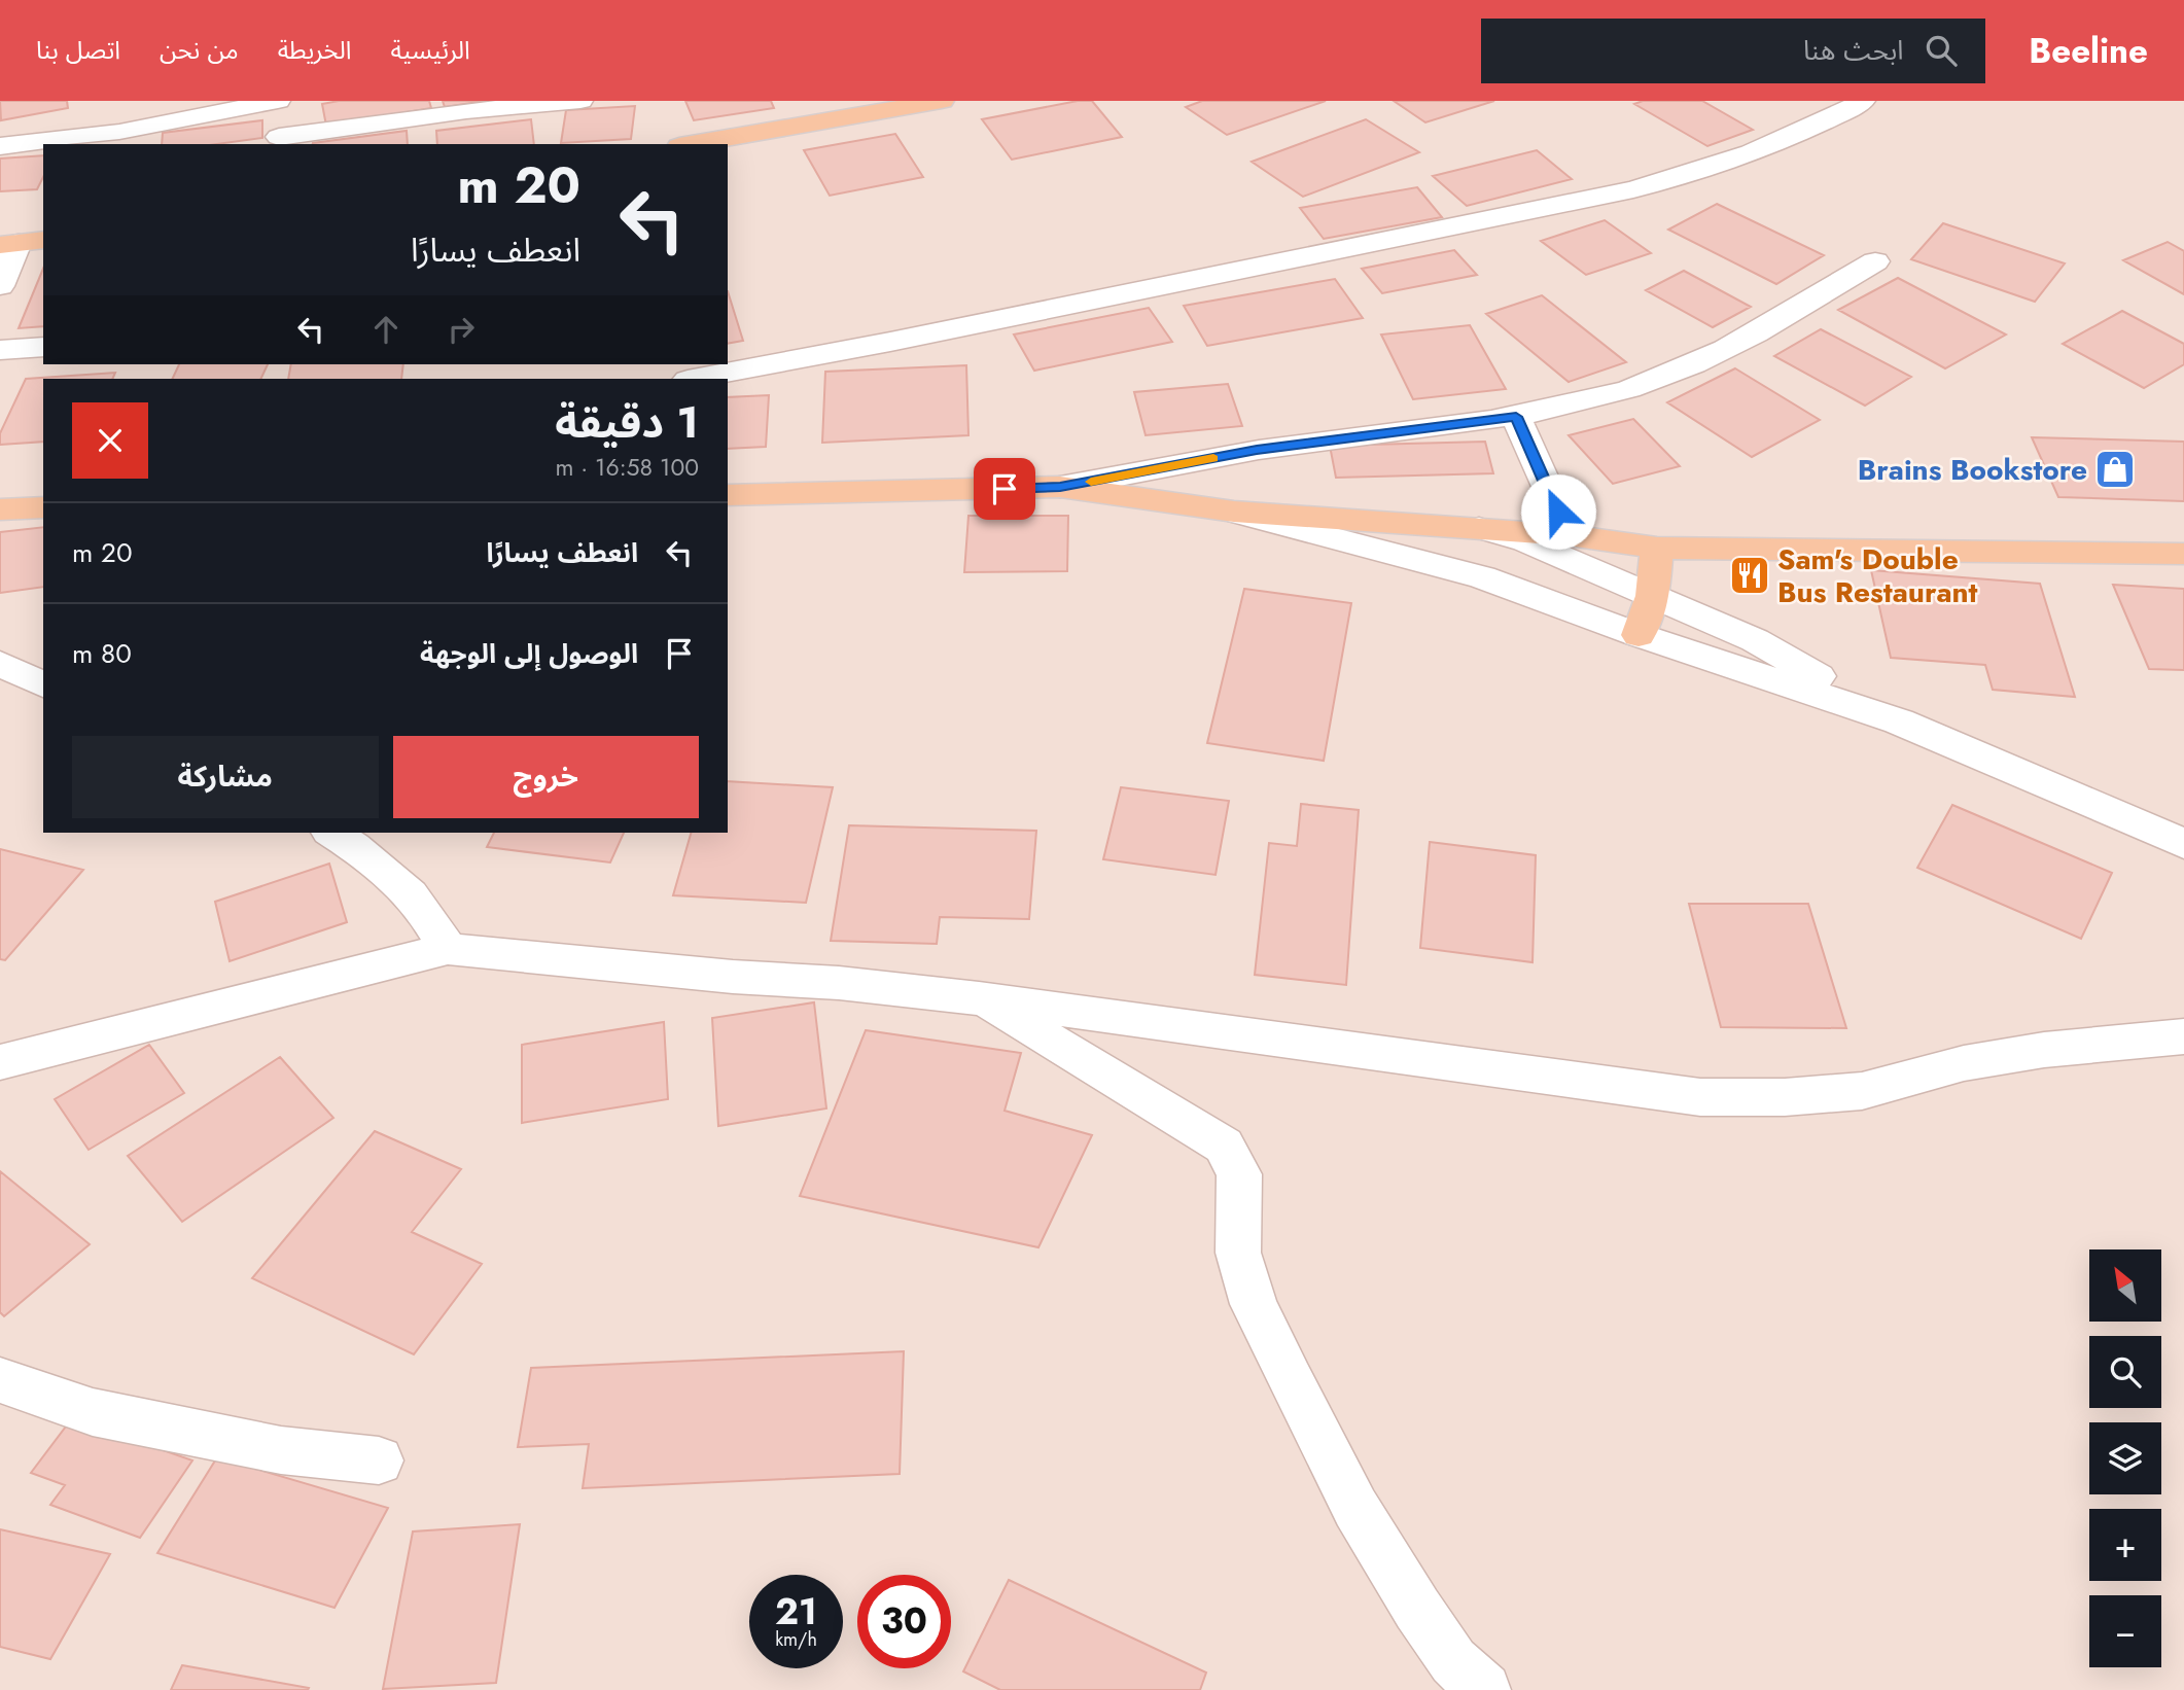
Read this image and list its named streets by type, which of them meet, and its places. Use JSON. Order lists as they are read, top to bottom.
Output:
{
  "places": {
    "shop": ["Brains Bookstore"],
    "restaurant": ["Sam's Double Bus Restaurant"]
  },
  "north": "top left",
  "page": {
    "header": "Beeline",
    "search": "ابحث هنا",
    "nav": [
      "الرئيسية",
      "الخريطة",
      "من نحن",
      "اتصل بنا"
    ],
    "turn": ["20 m", "انعطف يسارًا"],
    "heading": ["1 دقيقة", "100 m · 16:58"],
    "list": [
      {
        "name": "انعطف يسارًا",
        "value": "20 m"
      },
      {
        "name": "الوصول إلى الوجهة",
        "value": "80 m"
      }
    ],
    "buttons": ["خروج", "مشاركة"],
    "map_buttons": ["+", "−"],
    "speed": "21 km/h",
    "limit": "30"
  }
}
